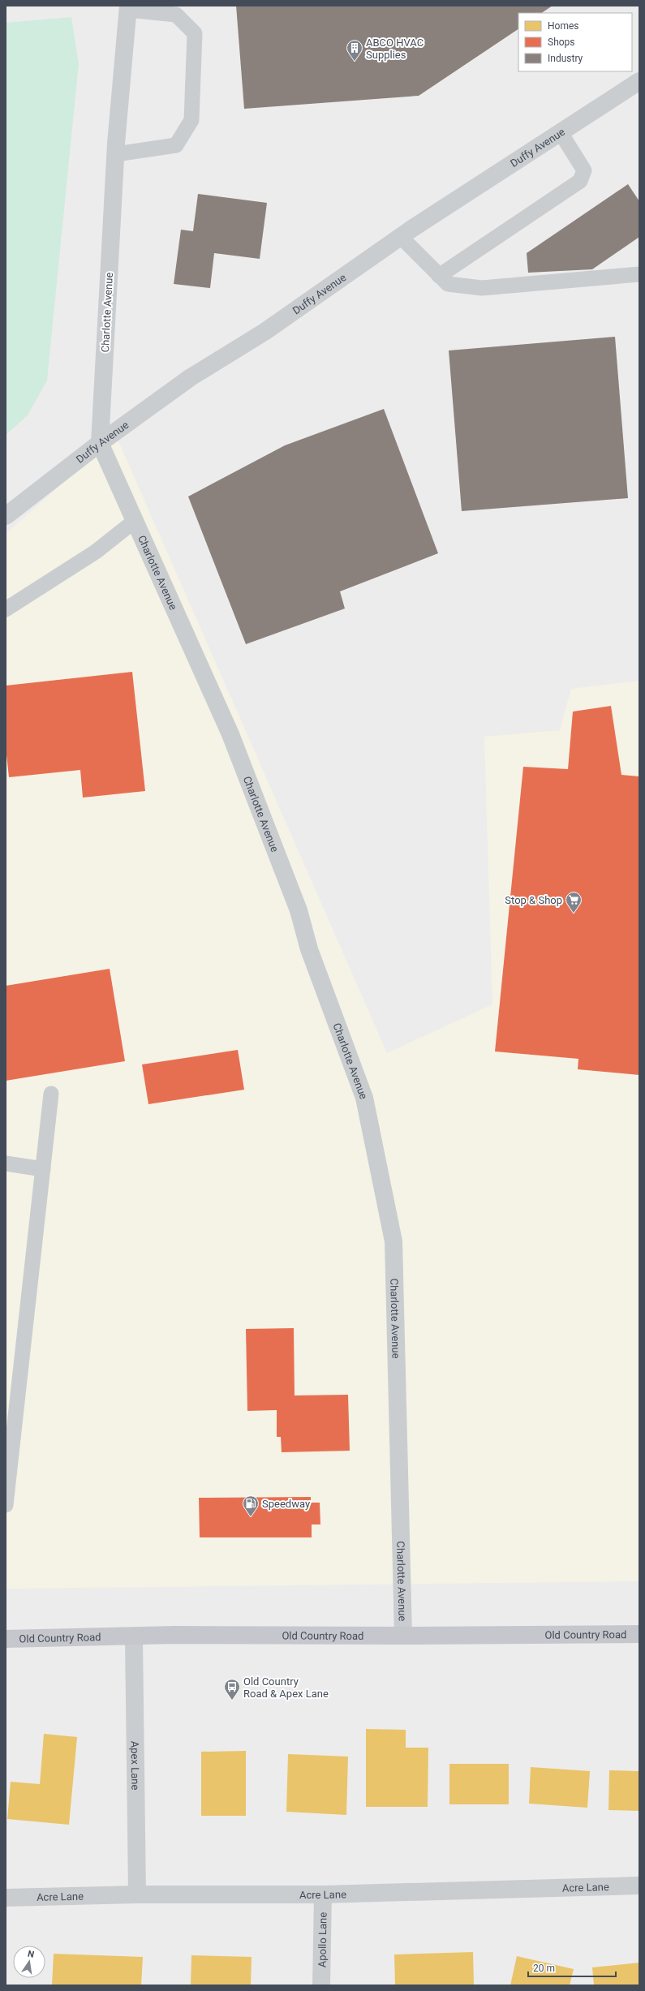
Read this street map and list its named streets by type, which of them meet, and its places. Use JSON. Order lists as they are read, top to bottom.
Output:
{
  "streets": {
    "main road": ["Old Country Road"],
    "street": [
      "Duffy Avenue",
      "Charlotte Avenue",
      "Apex Lane",
      "Acre Lane",
      "Apollo Lane"
    ]
  },
  "crossings": [
    ["Duffy Avenue", "Charlotte Avenue"],
    ["Charlotte Avenue", "Old Country Road"],
    ["Old Country Road", "Apex Lane"],
    ["Apex Lane", "Acre Lane"],
    ["Acre Lane", "Apollo Lane"]
  ],
  "places": {
    "building": ["ABCO HVAC Supplies"],
    "supermarket": ["Stop & Shop"],
    "fuel station": ["Speedway"],
    "bus stop": ["Old Country Road & Apex Lane"]
  },
  "legend": ["Homes", "Shops", "Industry"],
  "scale_bar": "20 m",
  "north": "top"
}
